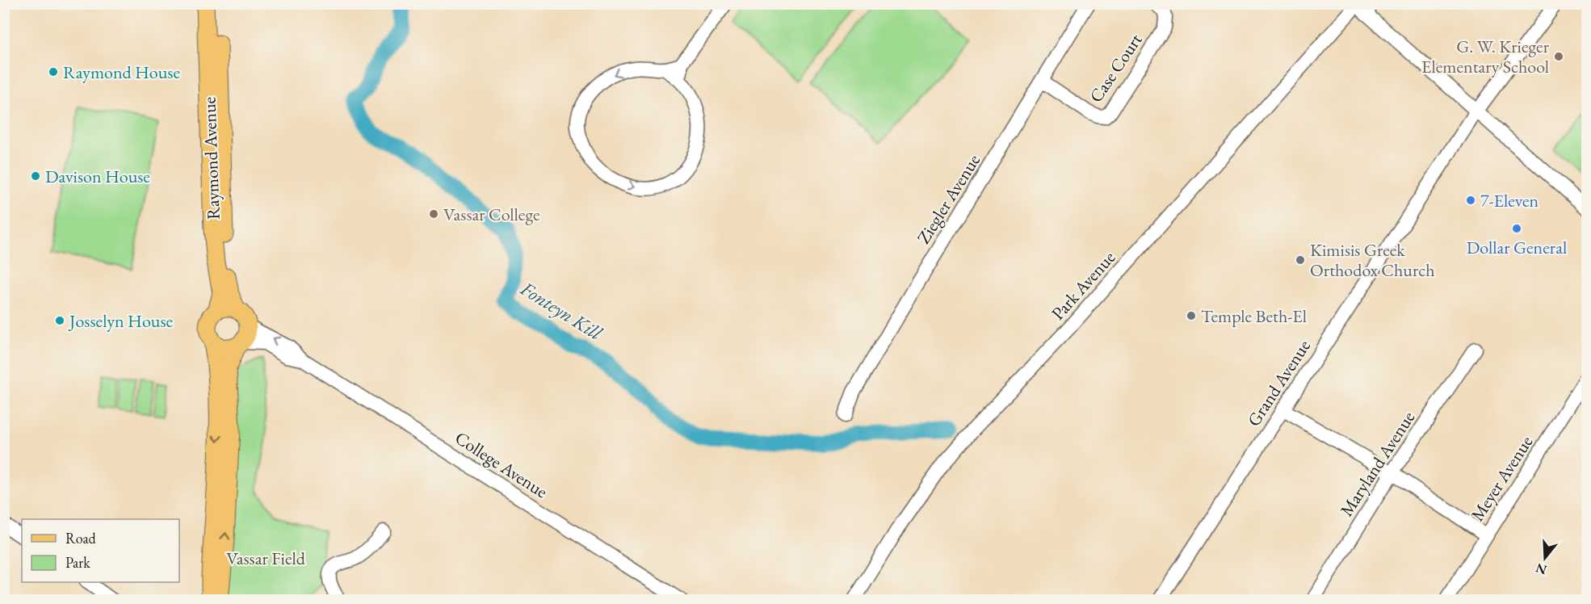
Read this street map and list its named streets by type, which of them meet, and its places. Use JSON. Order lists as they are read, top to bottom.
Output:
{
  "streets": {
    "main road": ["Raymond Avenue"],
    "street": [
      "Case Court",
      "Ziegler Avenue",
      "Park Avenue",
      "Grand Avenue",
      "Maryland Avenue",
      "College Avenue",
      "Meyer Avenue"
    ]
  },
  "crossings": [
    ["Case Court", "Ziegler Avenue"],
    ["Raymond Avenue", "College Avenue"]
  ],
  "water": ["Fonteyn Kill"],
  "parks": ["Vassar Field"],
  "places": [
    "G. W. Krieger Elementary School",
    "Raymond House",
    "Davison House",
    "7-Eleven",
    "Vassar College",
    "Dollar General",
    "Kimisis Greek Orthodox Church",
    "Temple Beth-El",
    "Josselyn House"
  ],
  "legend": ["Road", "Park"],
  "north": "bottom"
}
